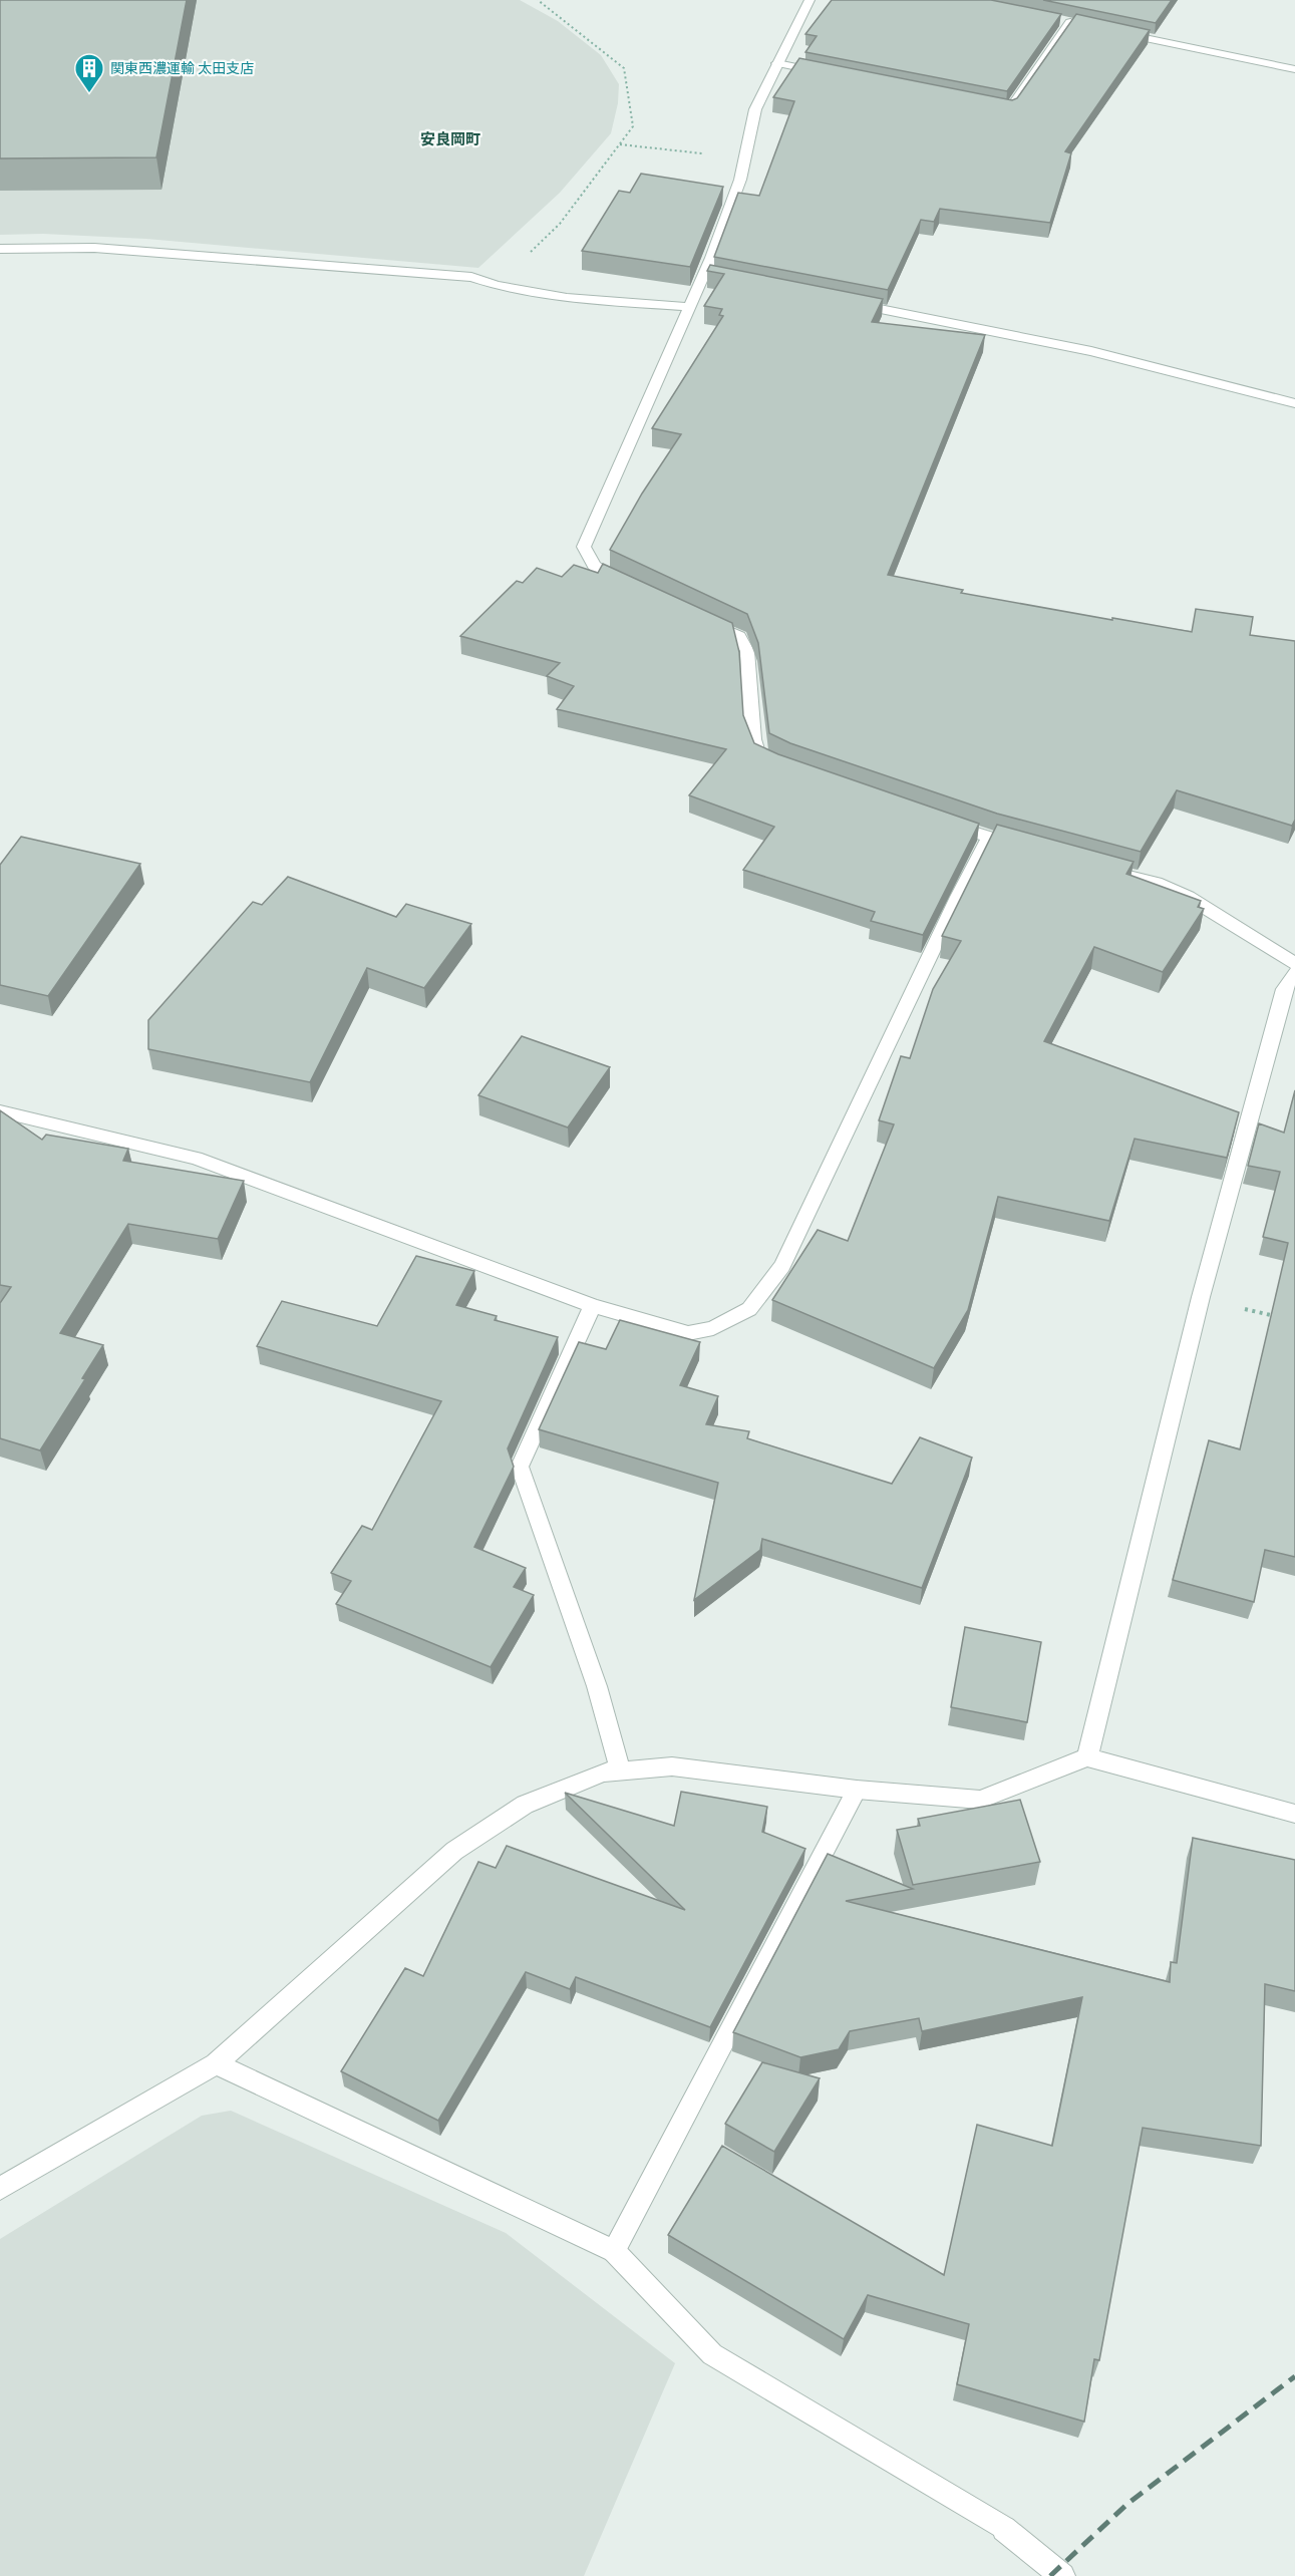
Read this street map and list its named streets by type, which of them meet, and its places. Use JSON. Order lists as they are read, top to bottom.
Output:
{
  "districts": ["安良岡町"],
  "places": {
    "building": ["関東西濃運輸 太田支店"]
  }
}
